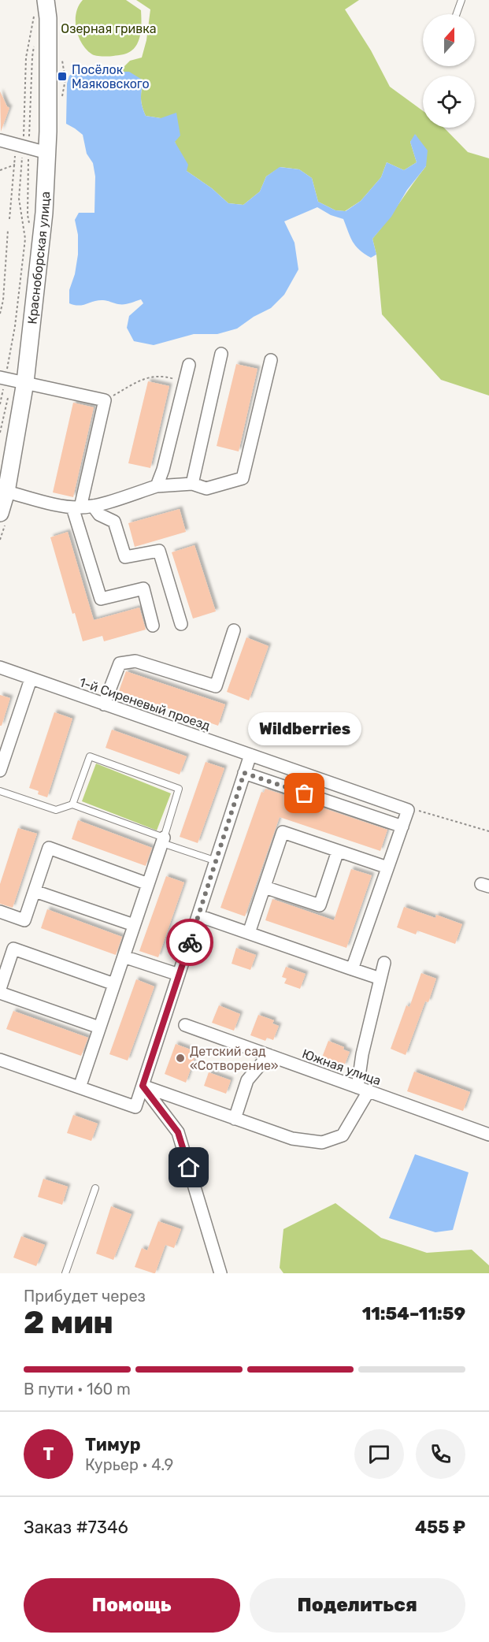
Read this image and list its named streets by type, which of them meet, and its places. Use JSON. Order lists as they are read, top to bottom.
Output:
{
  "streets": {
    "street": ["Красноборская улица", "1-й Сиреневый проезд", "Южная улица"]
  },
  "parks": ["Озерная гривка"],
  "places": {
    "transit": ["Посёлок Маяковского"],
    "other": ["Wildberries", "Детский сад «Сотворение»"]
  },
  "north": "top",
  "page": {
    "bubble": "Wildberries",
    "heading": ["2 мин", "Прибудет через", "11:54–11:59"],
    "panel": [
      "Тимур",
      "Курьер · 4.9",
      "Заказ #7346",
      "455 ₽"
    ],
    "bar": "В пути · 160 m",
    "round": "Т",
    "buttons": ["Помощь", "Поделиться"]
  }
}
